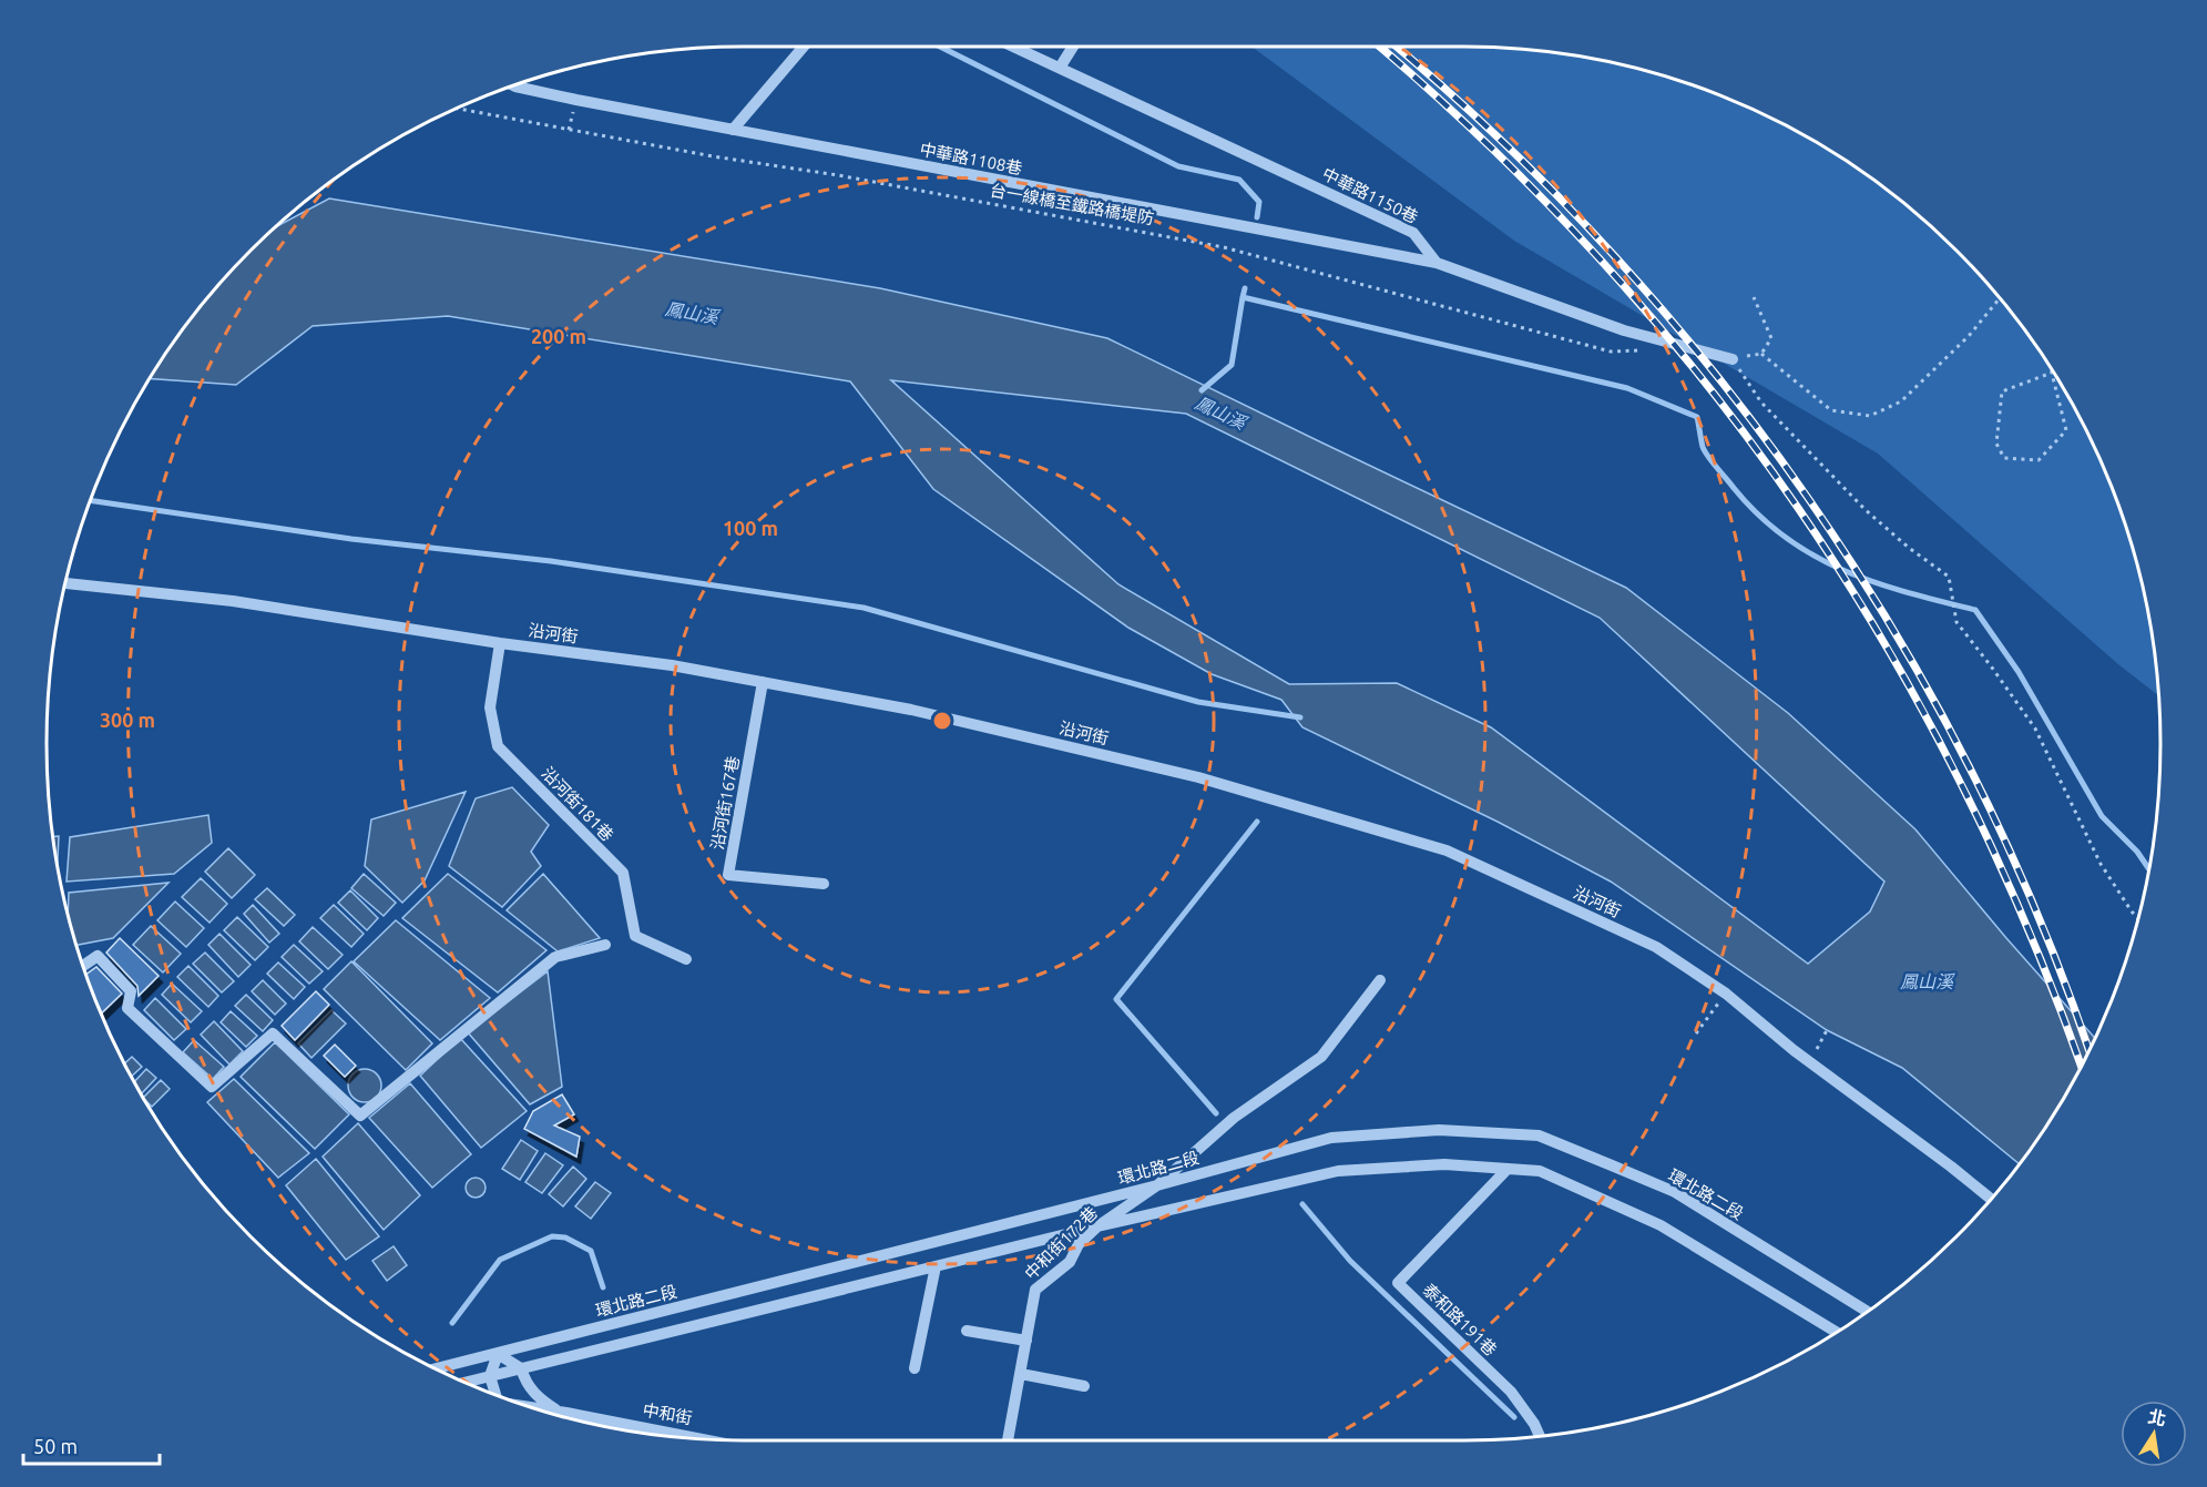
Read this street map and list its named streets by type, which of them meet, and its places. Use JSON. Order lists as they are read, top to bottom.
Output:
{
  "streets": {
    "street": [
      "中華路1108巷",
      "中華路1150巷",
      "沿河街",
      "沿河街167巷",
      "沿河街181巷",
      "環北路二段",
      "中和街172巷",
      "泰和路191巷",
      "中和街"
    ],
    "path": ["台一線橋至鐵路橋堤防"]
  },
  "crossings": [
    ["中華路1108巷", "中華路1150巷"],
    ["沿河街", "沿河街167巷"],
    ["沿河街", "沿河街181巷"],
    ["環北路二段", "中和街172巷"],
    ["環北路二段", "中和街"]
  ],
  "water": ["鳳山溪"],
  "scale_bar": "50 m",
  "north": "top",
  "rings": ["200 m", "100 m", "300 m"]
}
